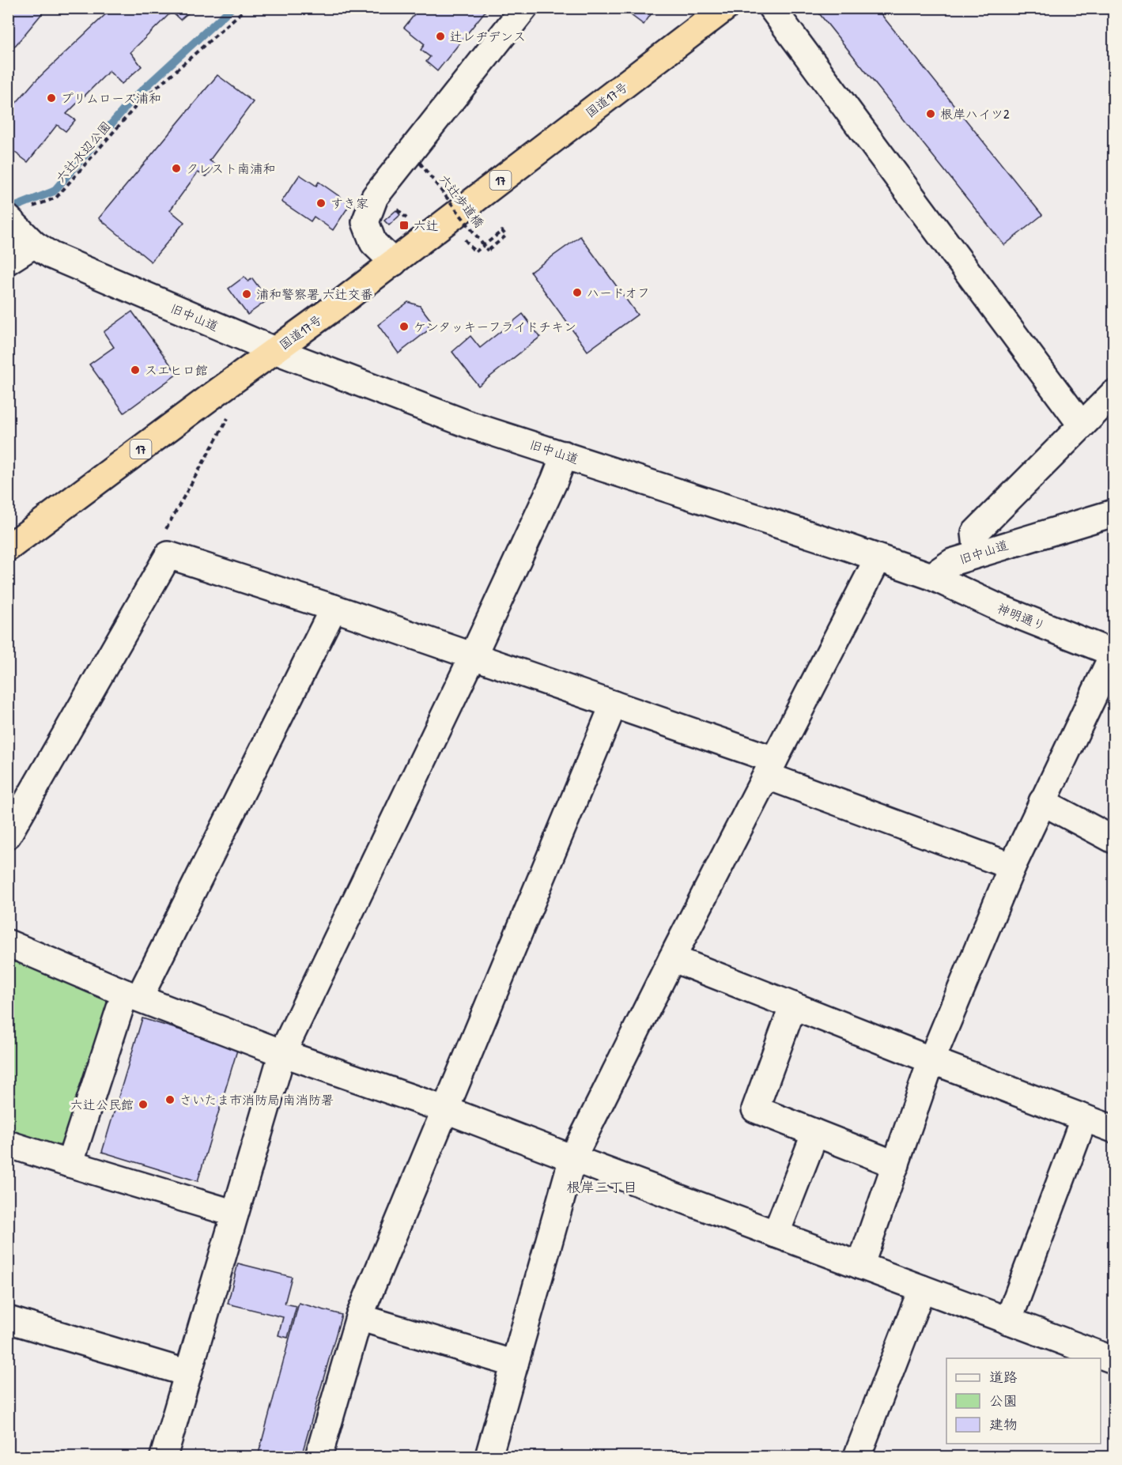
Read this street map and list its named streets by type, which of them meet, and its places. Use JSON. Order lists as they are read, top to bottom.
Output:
{
  "streets": {
    "highway": ["国道17号", "17"],
    "street": ["旧中山道", "神明通り"],
    "path": ["六辻水辺公園", "六辻歩道橋"]
  },
  "crossings": [
    ["国道17号", "旧中山道"],
    ["旧中山道", "神明通り"]
  ],
  "districts": ["根岸三丁目"],
  "places": {
    "other": [
      "辻レヂデンス",
      "プリムローズ浦和",
      "根岸ハイツ2",
      "クレスト南浦和",
      "すき家",
      "ハードオフ",
      "浦和警察署 六辻交番",
      "ケンタッキーフライドチキン",
      "スエヒロ館",
      "さいたま市消防局 南消防署",
      "六辻公民館"
    ],
    "transit": ["六辻"]
  },
  "legend": ["道路", "公園", "建物"]
}
